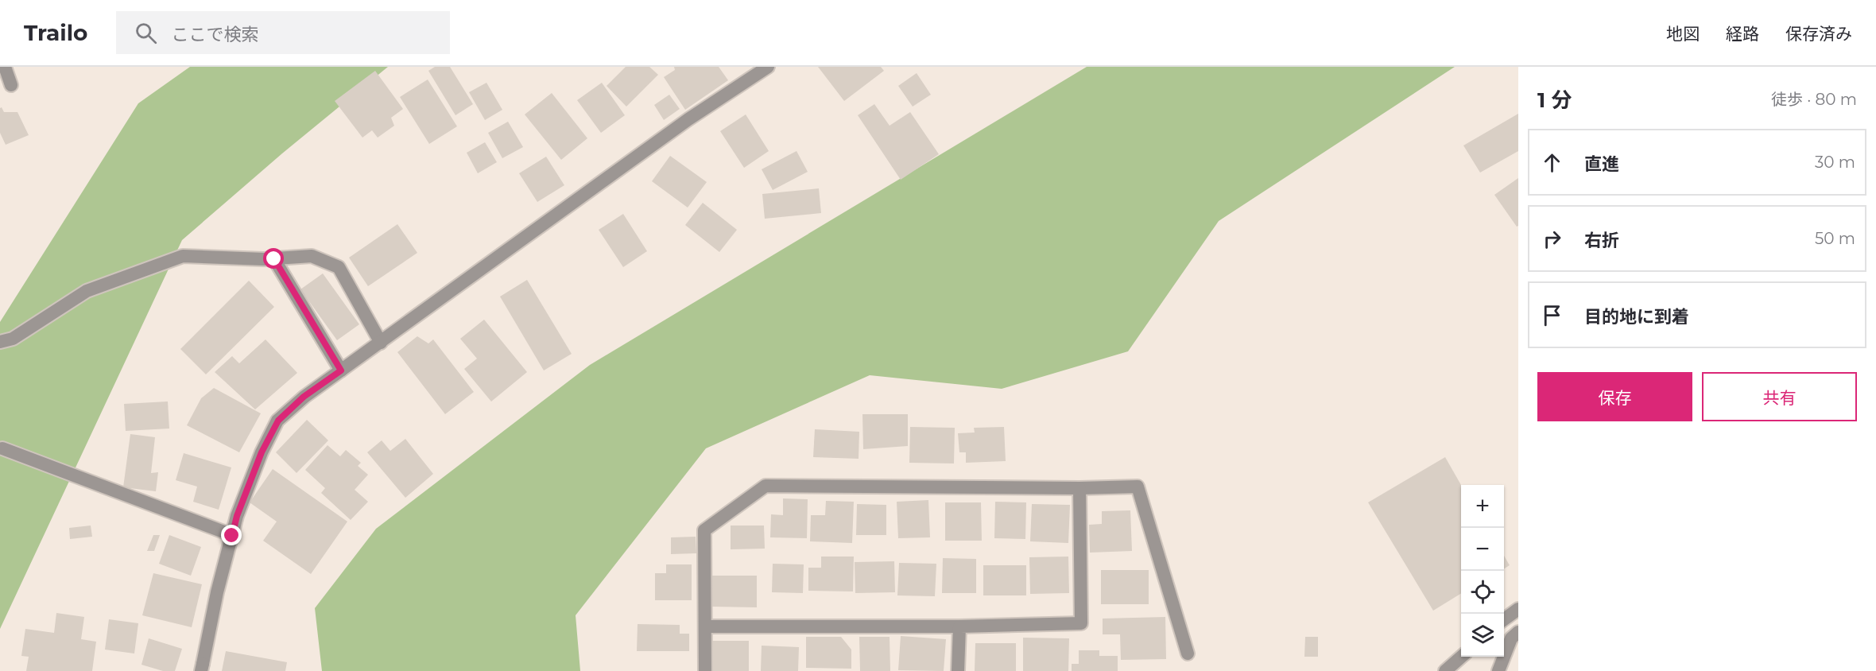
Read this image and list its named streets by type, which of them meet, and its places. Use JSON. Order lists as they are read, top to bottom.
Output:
{
  "page": {
    "header": "Trailo",
    "search": "ここで検索",
    "nav": ["地図", "経路", "保存済み"],
    "heading": ["1 分", "徒歩 · 80 m"],
    "list": [
      ["直進", "30 m"],
      ["右折", "50 m"],
      "目的地に到着"
    ],
    "buttons": ["保存", "共有"],
    "map_buttons": ["+", "−"]
  }
}
